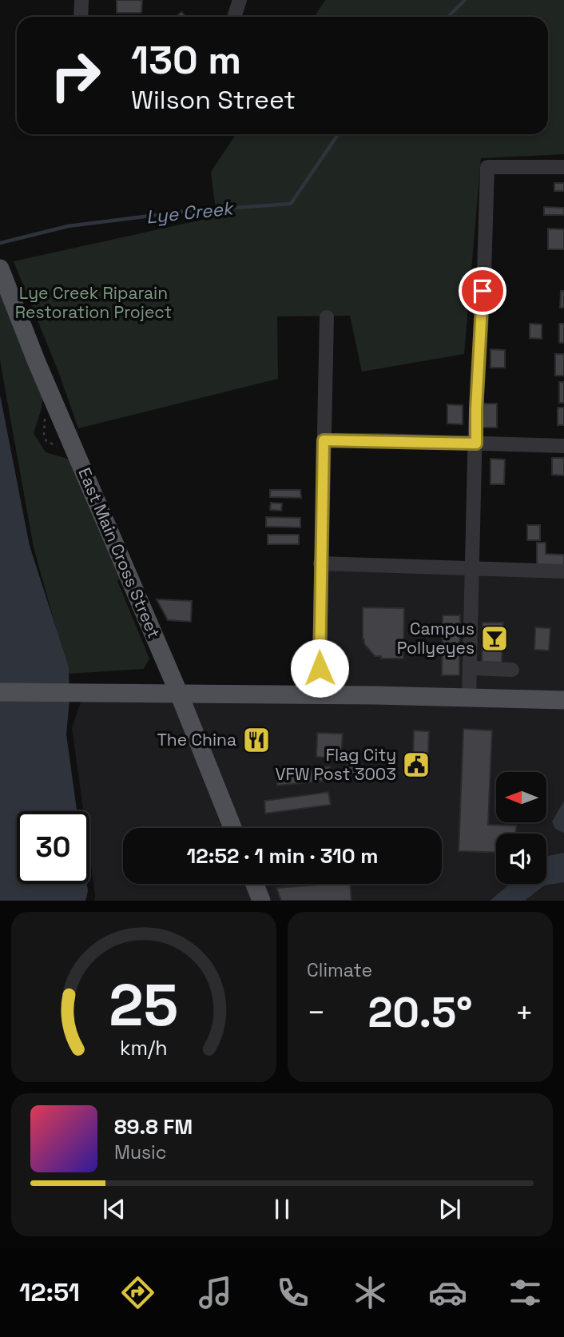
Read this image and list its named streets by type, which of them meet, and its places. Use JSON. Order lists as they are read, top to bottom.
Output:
{
  "streets": {
    "main road": ["East Main Cross Street"]
  },
  "water": ["Lye Creek"],
  "parks": ["Lye Creek Riparain Restoration Project"],
  "places": {
    "bar": ["Campus Pollyeyes"],
    "restaurant": ["The China"],
    "public building": ["Flag City VFW Post 3003"]
  },
  "north": "left",
  "page": {
    "turn": ["130 m", "Wilson Street"],
    "limit": "30",
    "trip": "12:52 · 1 min · 310 m",
    "tile": "Climate",
    "heat": ["−", "20.5°", "+"],
    "song": ["89.8 FM", "Music"],
    "tabs": "12:51",
    "gauge": ["25", "km/h"]
  }
}
